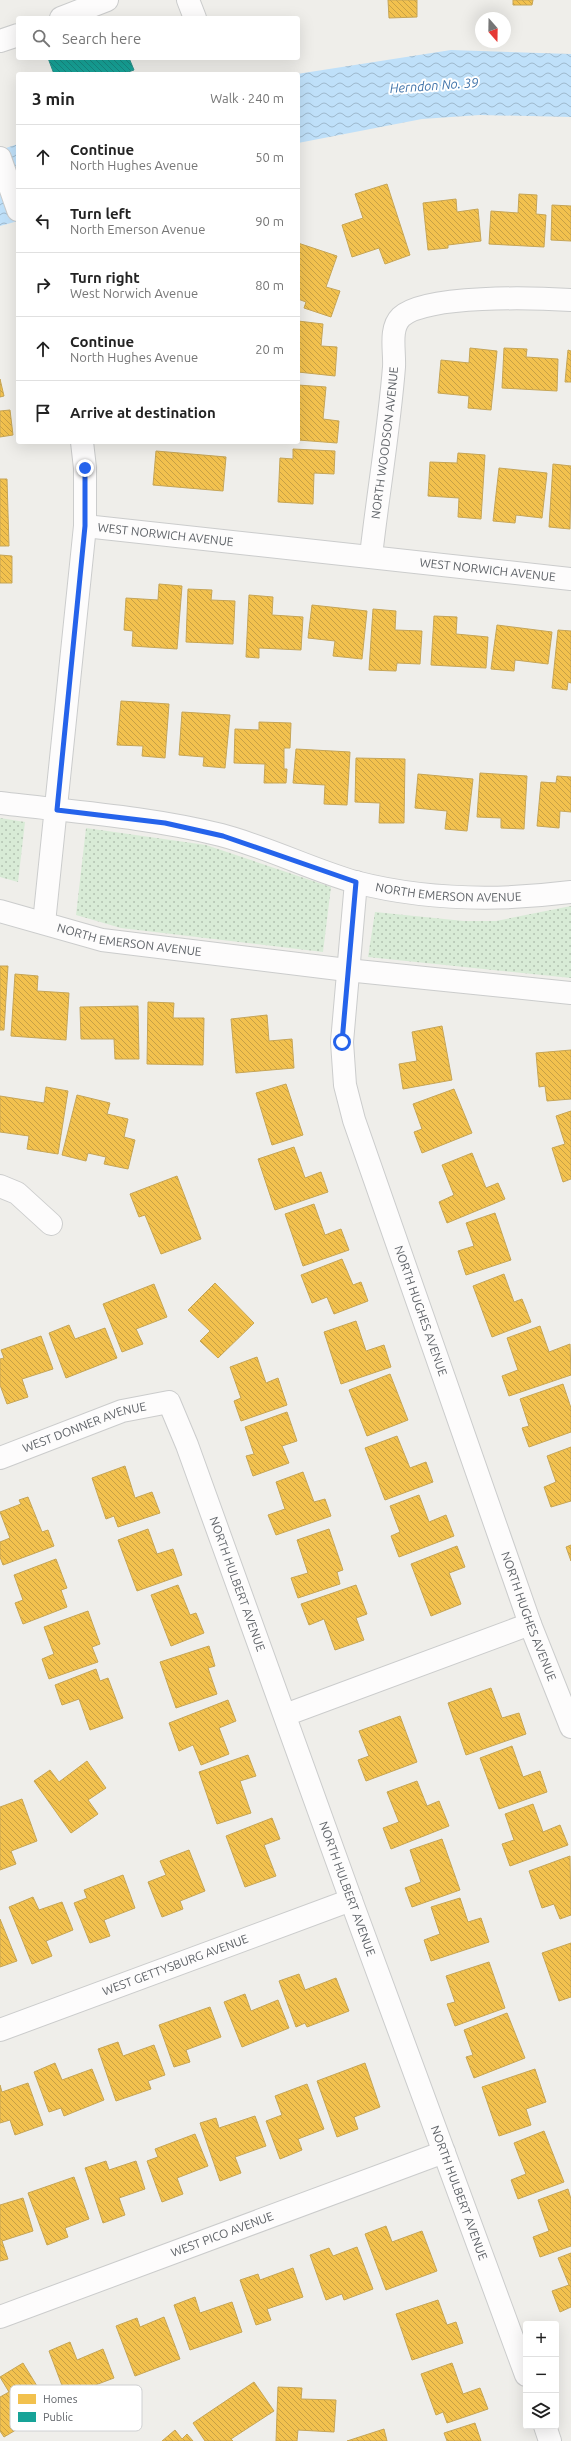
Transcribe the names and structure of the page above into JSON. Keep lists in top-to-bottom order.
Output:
{
  "streets": {
    "street": [
      "NORTH WOODSON AVENUE",
      "WEST NORWICH AVENUE",
      "NORTH EMERSON AVENUE",
      "NORTH HUGHES AVENUE",
      "WEST DONNER AVENUE",
      "NORTH HULBERT AVENUE",
      "WEST GETTYSBURG AVENUE",
      "WEST PICO AVENUE"
    ]
  },
  "crossings": [
    ["NORTH WOODSON AVENUE", "WEST NORWICH AVENUE"],
    ["WEST NORWICH AVENUE", "NORTH EMERSON AVENUE"],
    ["NORTH EMERSON AVENUE", "NORTH HUGHES AVENUE"],
    ["WEST DONNER AVENUE", "NORTH HULBERT AVENUE"],
    ["NORTH HULBERT AVENUE", "WEST GETTYSBURG AVENUE"],
    ["NORTH HULBERT AVENUE", "WEST PICO AVENUE"]
  ],
  "water": ["Herndon No. 39"],
  "legend": ["Homes", "Public"],
  "north": "bottom",
  "page": {
    "search": "Search here",
    "heading": ["3 min", "Walk · 240 m"],
    "list": [
      ["Continue", "North Hughes Avenue", "50 m"],
      ["Turn left", "North Emerson Avenue", "90 m"],
      ["Turn right", "West Norwich Avenue", "80 m"],
      ["Continue", "North Hughes Avenue", "20 m"],
      "Arrive at destination"
    ],
    "map_buttons": ["+", "−"]
  }
}
